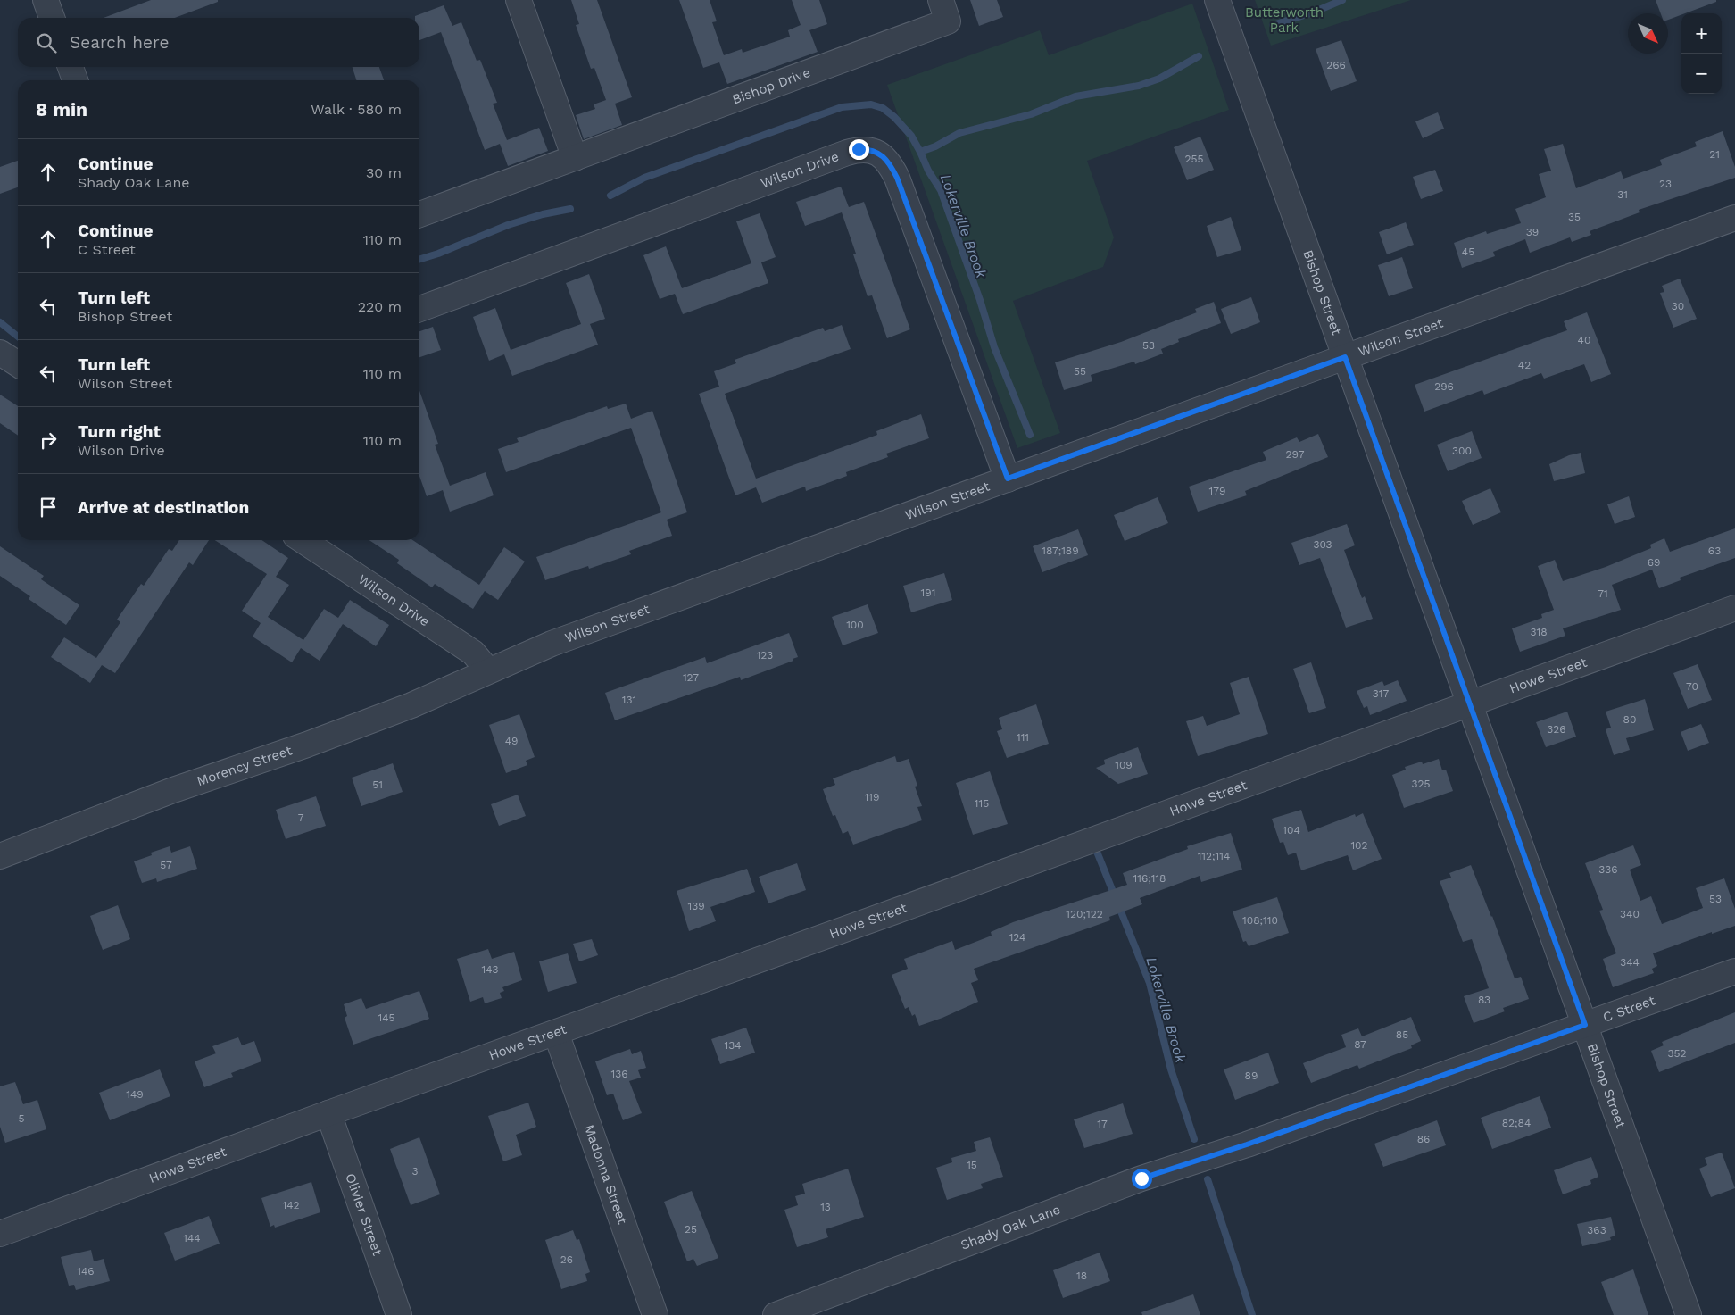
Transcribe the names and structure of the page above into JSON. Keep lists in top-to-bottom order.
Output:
{
  "streets": {
    "street": [
      "Bishop Drive",
      "Wilson Drive",
      "Bishop Street",
      "Wilson Street",
      "Howe Street",
      "Morency Street",
      "C Street",
      "Madonna Street",
      "Olivier Street",
      "Shady Oak Lane"
    ]
  },
  "crossings": [
    ["Wilson Drive", "Wilson Street"],
    ["Wilson Drive", "Morency Street"],
    ["Bishop Street", "Wilson Street"],
    ["Bishop Street", "Howe Street"],
    ["Bishop Street", "C Street"],
    ["Wilson Street", "Morency Street"],
    ["Howe Street", "Madonna Street"],
    ["Howe Street", "Olivier Street"],
    ["C Street", "Shady Oak Lane"]
  ],
  "water": ["Lokerville Brook"],
  "parks": ["Butterworth Park"],
  "house_numbers": [
    "266",
    "21",
    "255",
    "23",
    "31",
    "35",
    "39",
    "45",
    "30",
    "40",
    "53",
    "42",
    "55",
    "296",
    "300",
    "297",
    "179",
    "303",
    "187;189",
    "63",
    "69",
    "191",
    "71",
    "100",
    "318",
    "123",
    "127",
    "70",
    "317",
    "131",
    "80",
    "326",
    "111",
    "49",
    "109",
    "325",
    "51",
    "119",
    "115",
    "7",
    "104",
    "102",
    "112;114",
    "57",
    "336",
    "116;118",
    "53",
    "139",
    "120;122",
    "340",
    "108;110",
    "124",
    "344",
    "143",
    "83",
    "145",
    "85",
    "87",
    "134",
    "352",
    "136",
    "89",
    "149",
    "5",
    "82;84",
    "17",
    "86",
    "15",
    "3",
    "142",
    "13",
    "25",
    "363",
    "144",
    "26",
    "146",
    "18"
  ],
  "north": "bottom right",
  "page": {
    "map_buttons": ["+", "−"],
    "search": "Search here",
    "heading": ["8 min", "Walk · 580 m"],
    "list": [
      ["Continue", "Shady Oak Lane", "30 m"],
      ["Continue", "C Street", "110 m"],
      ["Turn left", "Bishop Street", "220 m"],
      ["Turn left", "Wilson Street", "110 m"],
      ["Turn right", "Wilson Drive", "110 m"],
      "Arrive at destination"
    ]
  }
}
